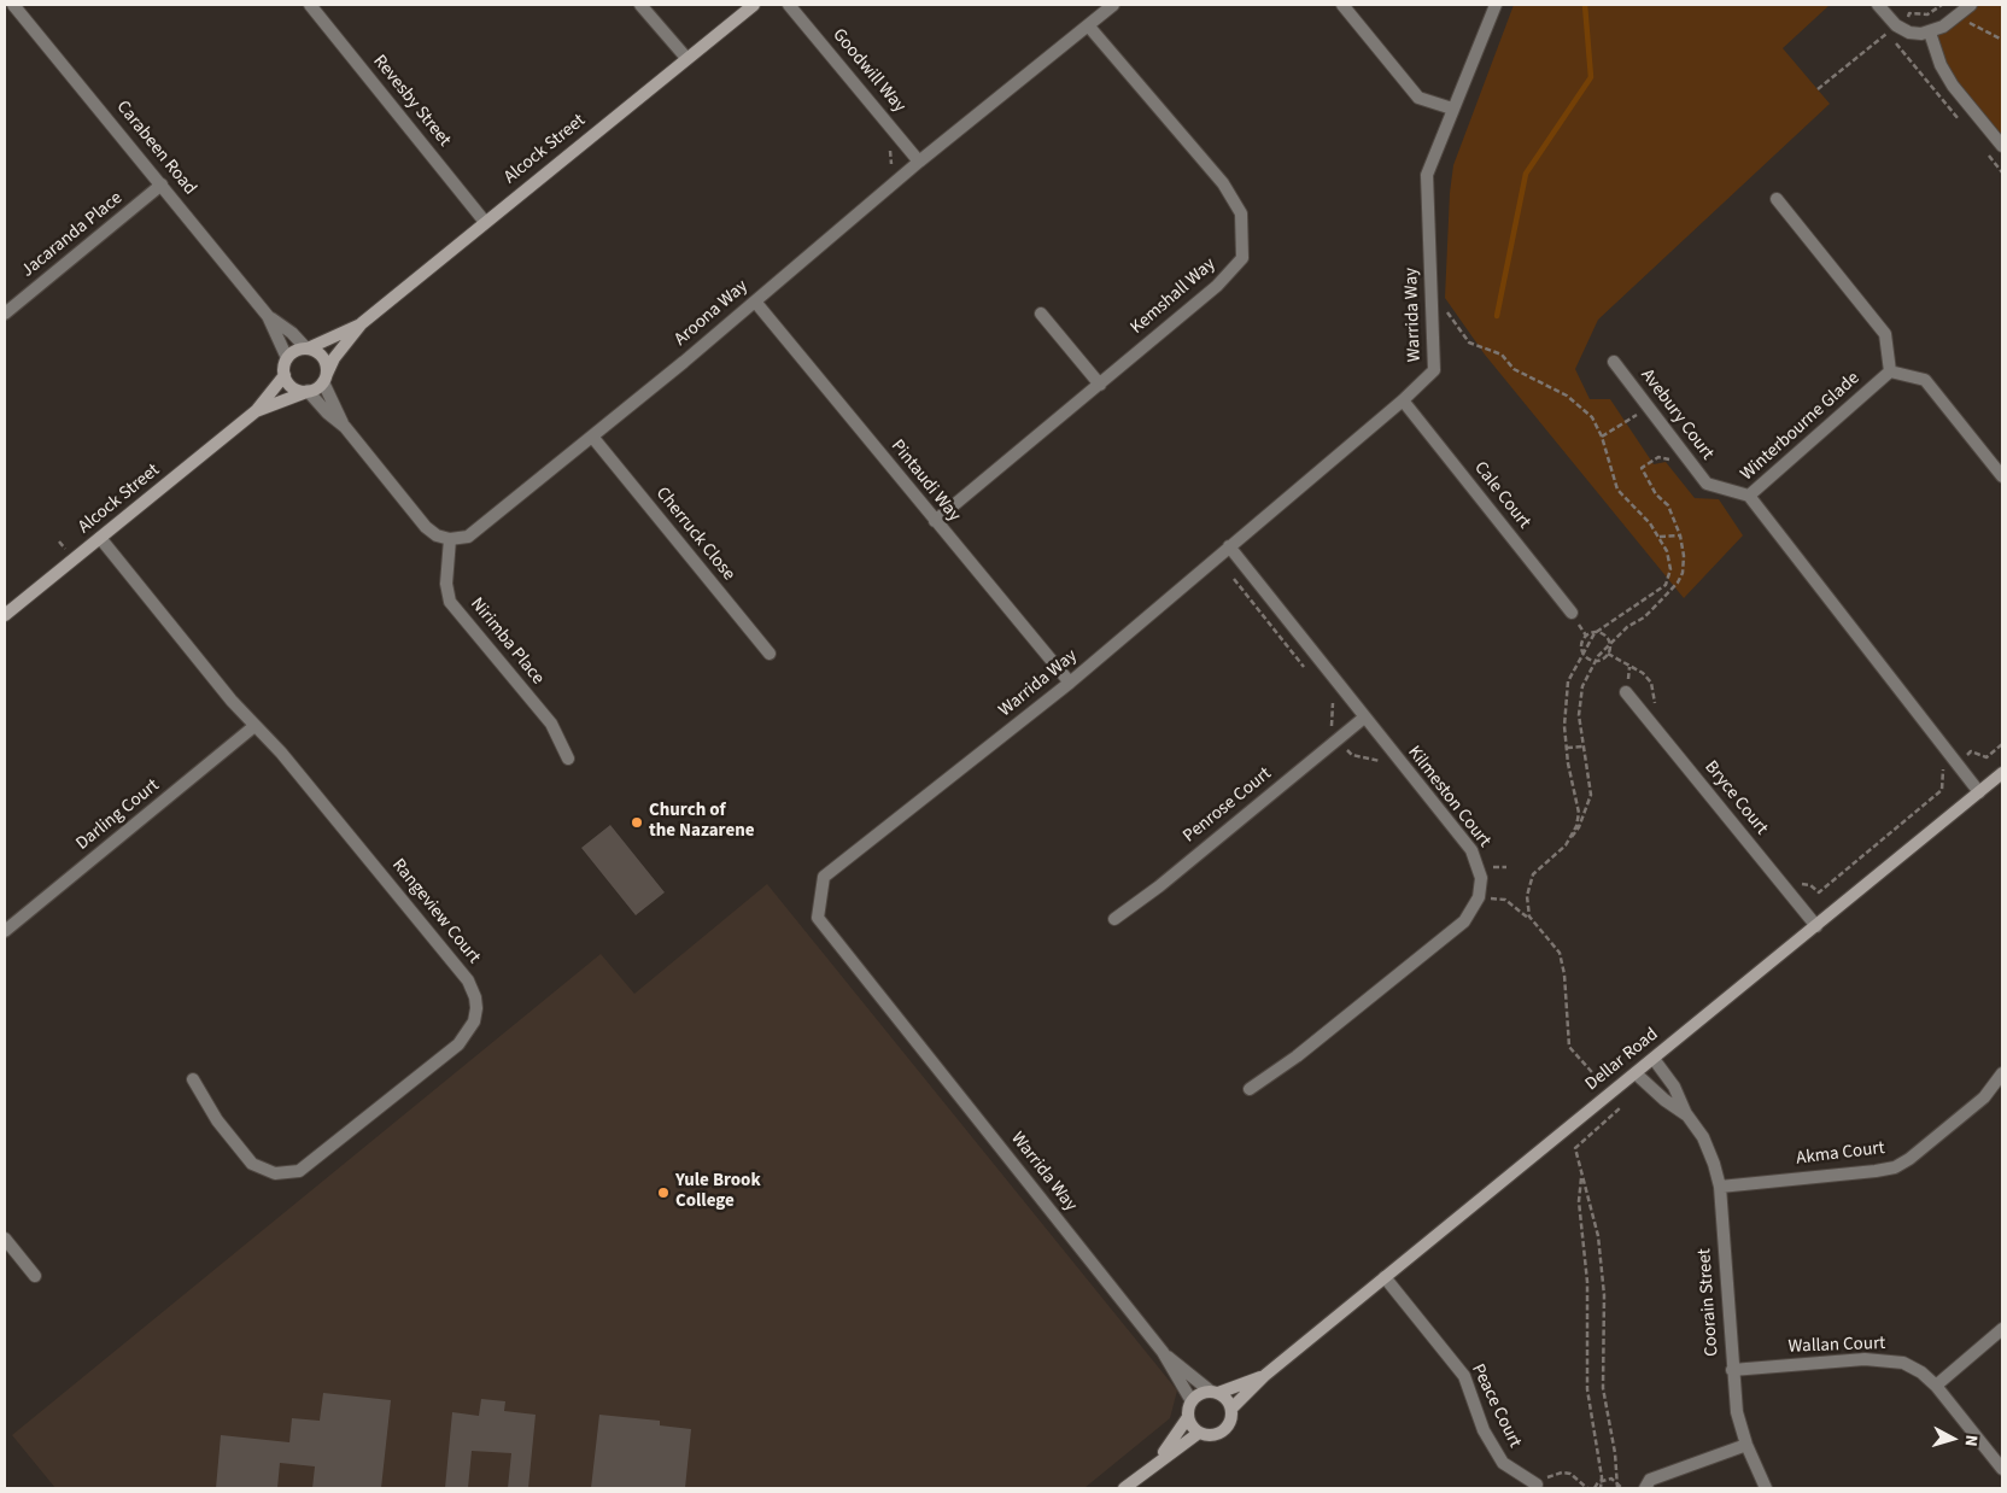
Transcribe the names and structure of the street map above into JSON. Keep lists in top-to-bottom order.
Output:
{
  "streets": {
    "main road": ["Alcock Street", "Dellar Road"],
    "street": [
      "Goodwill Way",
      "Revesby Street",
      "Carabeen Road",
      "Jacaranda Place",
      "Kemshall Way",
      "Aroona Way",
      "Warrida Way",
      "Avebury Court",
      "Winterbourne Glade",
      "Pintaudi Way",
      "Cale Court",
      "Cherruck Close",
      "Nirimba Place",
      "Kilmeston Court",
      "Bryce Court",
      "Penrose Court",
      "Darling Court",
      "Rangeview Court",
      "Akma Court",
      "Coorain Street",
      "Wallan Court",
      "Peace Court"
    ]
  },
  "crossings": [
    ["Goodwill Way", "Aroona Way"],
    ["Revesby Street", "Alcock Street"],
    ["Carabeen Road", "Alcock Street"],
    ["Carabeen Road", "Jacaranda Place"],
    ["Alcock Street", "Rangeview Court"],
    ["Kemshall Way", "Aroona Way"],
    ["Kemshall Way", "Pintaudi Way"],
    ["Aroona Way", "Pintaudi Way"],
    ["Aroona Way", "Cherruck Close"],
    ["Aroona Way", "Nirimba Place"],
    ["Warrida Way", "Pintaudi Way"],
    ["Warrida Way", "Cale Court"],
    ["Warrida Way", "Kilmeston Court"],
    ["Warrida Way", "Dellar Road"],
    ["Avebury Court", "Winterbourne Glade"],
    ["Winterbourne Glade", "Dellar Road"],
    ["Kilmeston Court", "Penrose Court"],
    ["Bryce Court", "Dellar Road"],
    ["Darling Court", "Rangeview Court"],
    ["Dellar Road", "Coorain Street"],
    ["Dellar Road", "Peace Court"],
    ["Akma Court", "Coorain Street"],
    ["Coorain Street", "Wallan Court"]
  ],
  "places": ["Church of the Nazarene", "Yule Brook College"],
  "north": "right"
}
